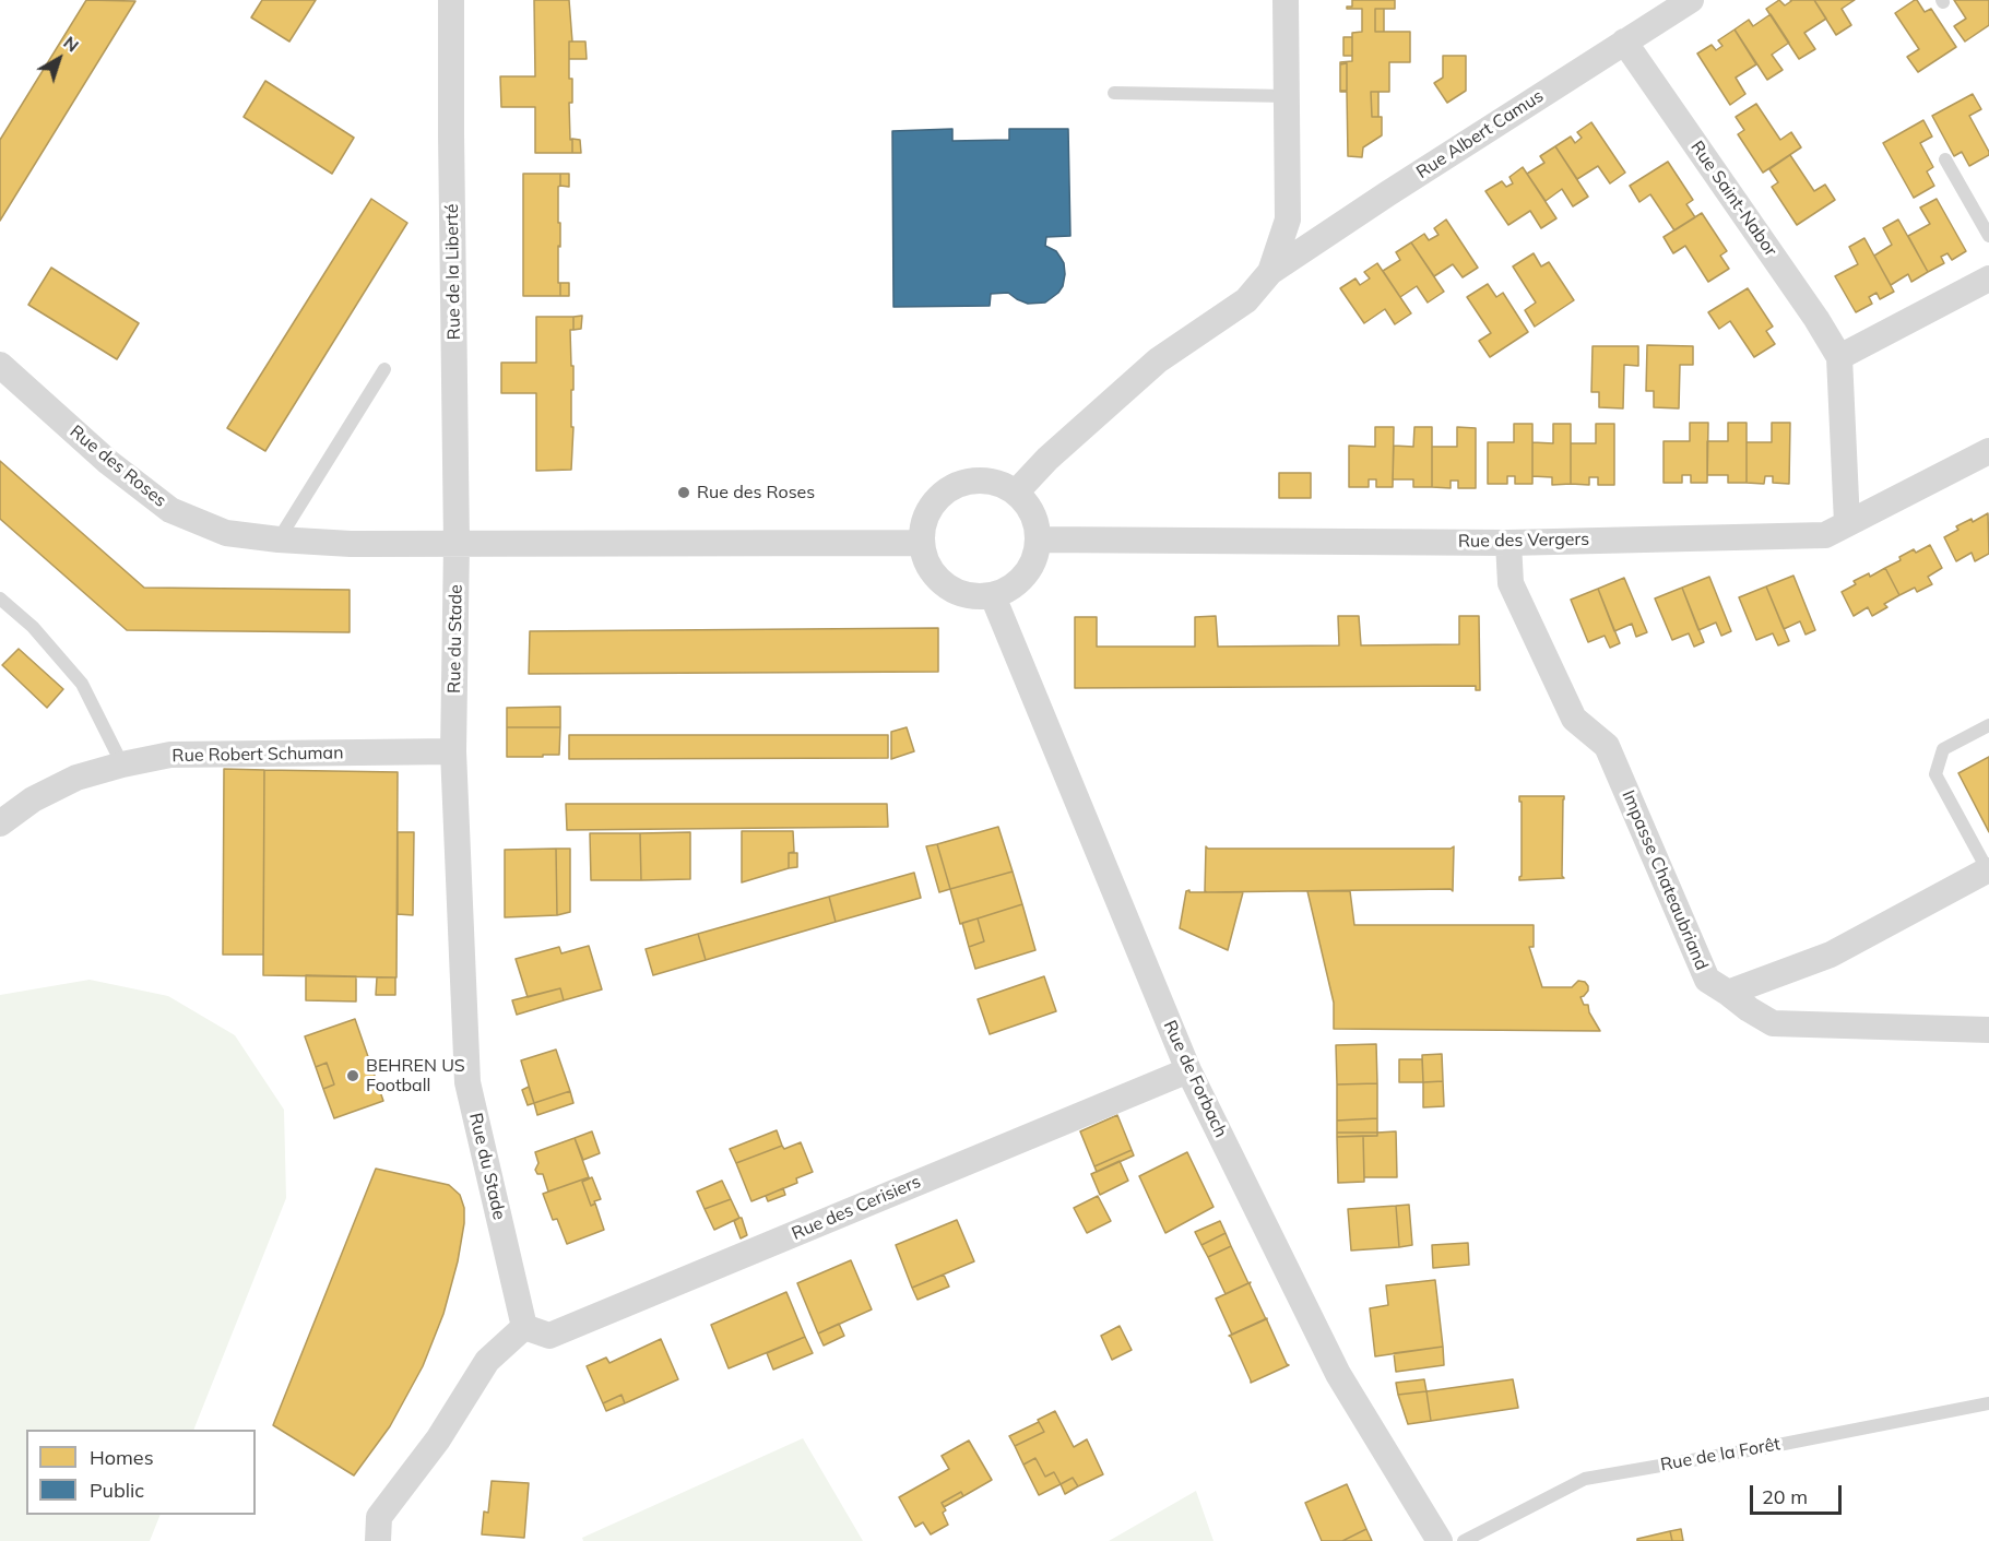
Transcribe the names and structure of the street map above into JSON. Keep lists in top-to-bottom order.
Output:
{
  "streets": {
    "street": [
      "Rue Albert Camus",
      "Rue Saint-Nabor",
      "Rue de la Liberté",
      "Rue des Roses",
      "Rue des Vergers",
      "Rue du Stade",
      "Rue Robert Schuman",
      "Impasse Chateaubriand",
      "Rue de Forbach",
      "Rue des Cerisiers"
    ],
    "lane": ["Rue de la Forêt"]
  },
  "crossings": [
    ["Rue Albert Camus", "Rue Saint-Nabor"],
    ["Rue Saint-Nabor", "Rue des Vergers"],
    ["Rue de la Liberté", "Rue des Roses"],
    ["Rue de la Liberté", "Rue du Stade"],
    ["Rue des Roses", "Rue des Vergers"],
    ["Rue des Roses", "Rue du Stade"],
    ["Rue des Roses", "Rue de Forbach"],
    ["Rue des Vergers", "Impasse Chateaubriand"],
    ["Rue des Vergers", "Rue de Forbach"],
    ["Rue du Stade", "Rue Robert Schuman"],
    ["Rue du Stade", "Rue des Cerisiers"],
    ["Rue de Forbach", "Rue des Cerisiers"]
  ],
  "places": ["Rue des Roses", "BEHREN US Football"],
  "legend": ["Homes", "Public"],
  "scale_bar": "20 m",
  "north": "top right"
}
